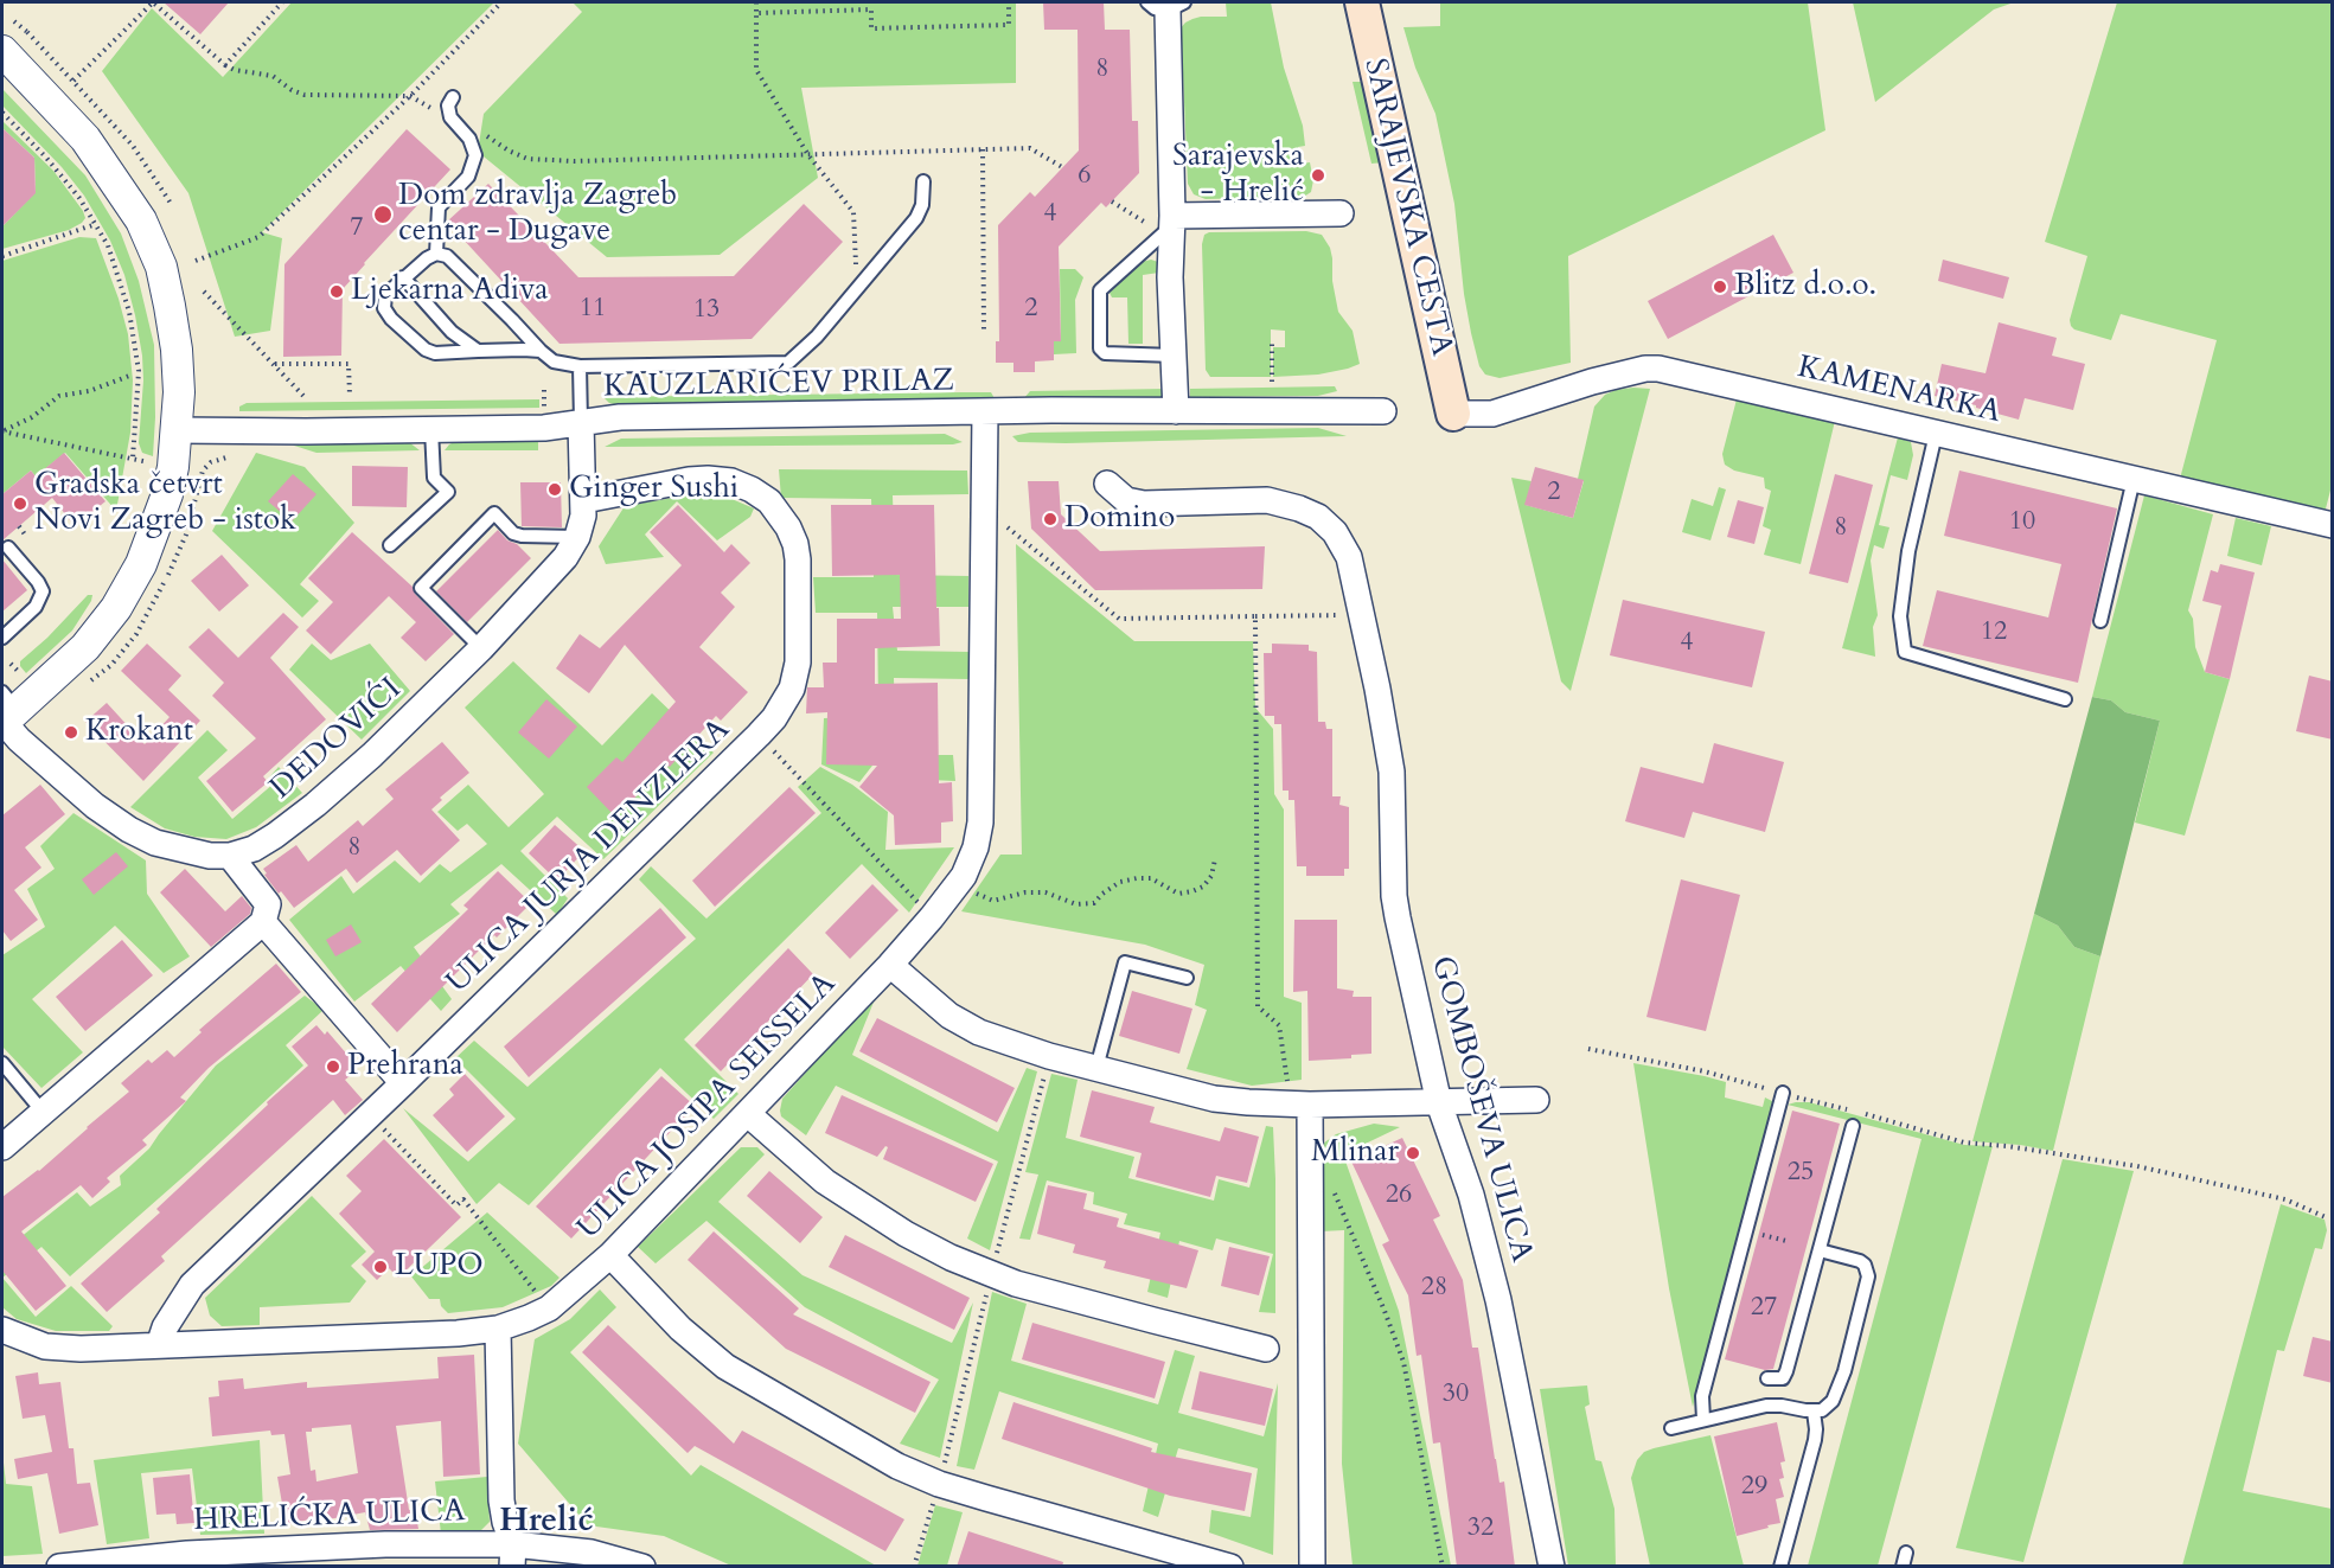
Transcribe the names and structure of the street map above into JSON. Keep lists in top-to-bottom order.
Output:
{
  "streets": {
    "main road": ["SARAJEVSKA CESTA"],
    "street": [
      "KAUZLARIĆEV PRILAZ",
      "KAMENARKA",
      "DEDOVIĆI",
      "ULICA JURJA DENZLERA",
      "ULICA JOSIPA SEISSELA",
      "GOMBOŠEVA ULICA",
      "HRELIĆKA ULICA"
    ]
  },
  "crossings": [
    ["SARAJEVSKA CESTA", "KAMENARKA"],
    ["KAUZLARIĆEV PRILAZ", "DEDOVIĆI"],
    ["KAUZLARIĆEV PRILAZ", "ULICA JOSIPA SEISSELA"],
    ["DEDOVIĆI", "ULICA JURJA DENZLERA"],
    ["ULICA JURJA DENZLERA", "ULICA JOSIPA SEISSELA"]
  ],
  "districts": ["Hrelić"],
  "places": [
    "Sarajevska - Hrelić",
    "Dom zdravlja Zagreb centar - Dugave",
    "Blitz d.o.o.",
    "Ljekarna Adiva",
    "Ginger Sushi",
    "Gradska četvrt Novi Zagreb - istok",
    "Domino",
    "Krokant",
    "Prehrana",
    "Mlinar",
    "LUPO"
  ],
  "house_numbers": [
    "8",
    "6",
    "4",
    "7",
    "11",
    "2",
    "13",
    "2",
    "10",
    "8",
    "12",
    "4",
    "8",
    "25",
    "26",
    "28",
    "27",
    "30",
    "29",
    "32"
  ]
}
